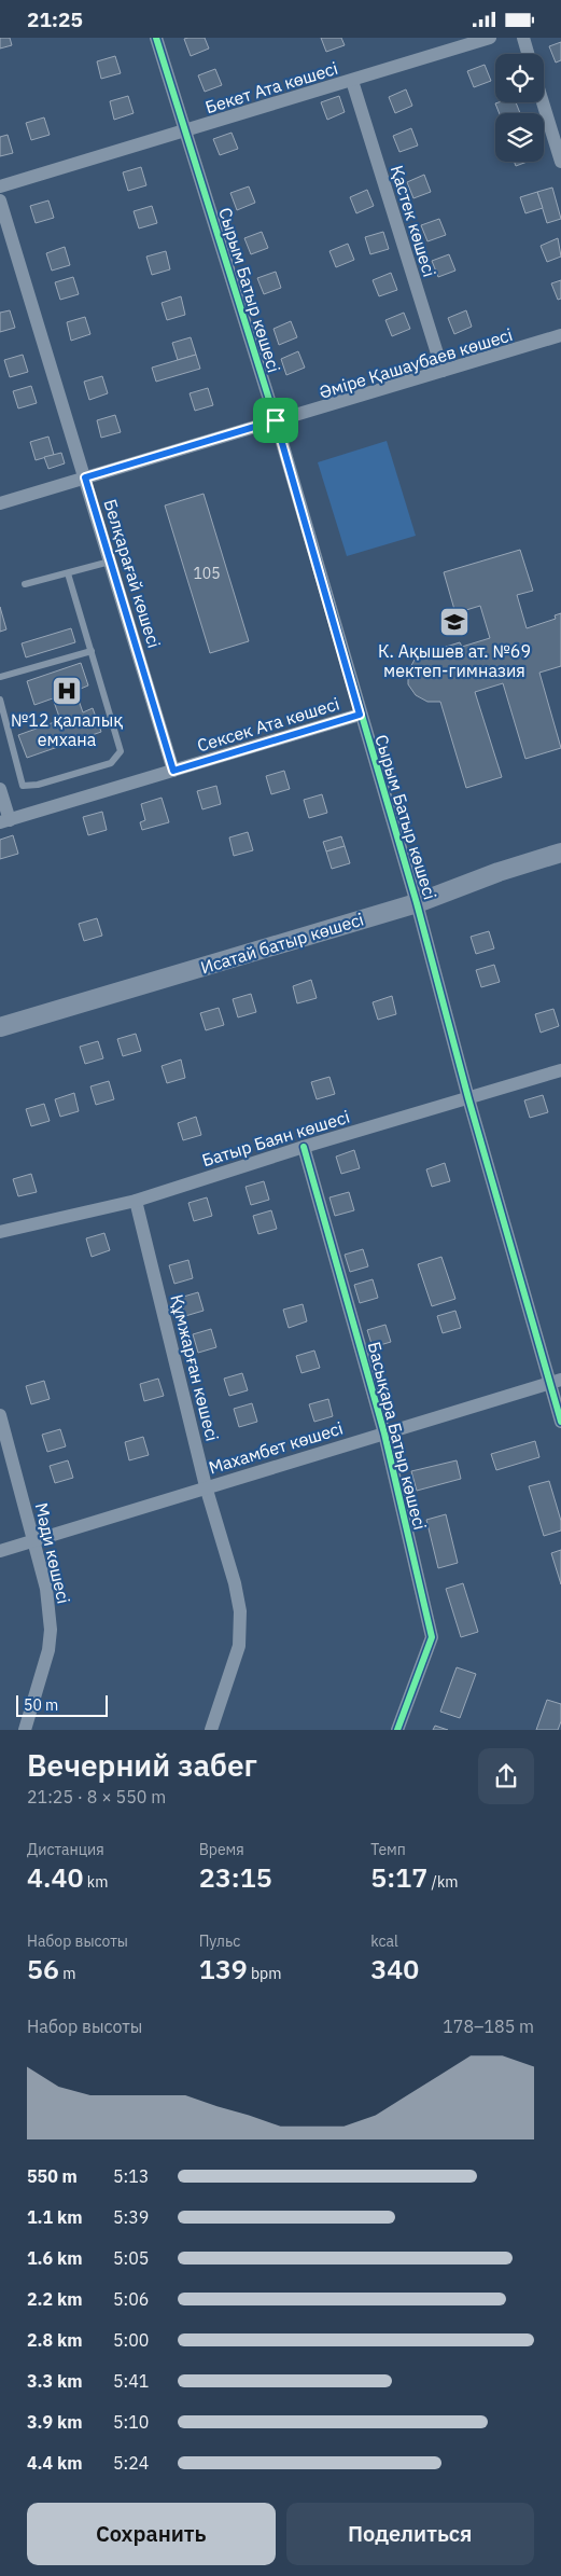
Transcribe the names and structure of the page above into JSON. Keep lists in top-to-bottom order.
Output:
{
  "streets": {
    "street": [
      "Бекет Ата көшесі",
      "Қастек көшесі",
      "Сырым Батыр көшесі",
      "Әміре Қашаубаев көшесі",
      "Белқарағай көшесі",
      "Сексек Ата көшесі",
      "Исатай батыр көшесі",
      "Батыр Баян көшесі",
      "Құмжарған көшесі",
      "Басықара Батыр көшесі",
      "Махамбет көшесі",
      "Мәди көшесі"
    ]
  },
  "crossings": [
    ["Бекет Ата көшесі", "Қастек көшесі"],
    ["Бекет Ата көшесі", "Сырым Батыр көшесі"],
    ["Қастек көшесі", "Әміре Қашаубаев көшесі"],
    ["Сырым Батыр көшесі", "Әміре Қашаубаев көшесі"],
    ["Сырым Батыр көшесі", "Сексек Ата көшесі"],
    ["Сырым Батыр көшесі", "Исатай батыр көшесі"],
    ["Сырым Батыр көшесі", "Батыр Баян көшесі"],
    ["Сырым Батыр көшесі", "Махамбет көшесі"],
    ["Әміре Қашаубаев көшесі", "Белқарағай көшесі"],
    ["Белқарағай көшесі", "Сексек Ата көшесі"],
    ["Батыр Баян көшесі", "Құмжарған көшесі"],
    ["Батыр Баян көшесі", "Басықара Батыр көшесі"],
    ["Құмжарған көшесі", "Махамбет көшесі"],
    ["Басықара Батыр көшесі", "Махамбет көшесі"],
    ["Махамбет көшесі", "Мәди көшесі"]
  ],
  "places": {
    "school or university": ["К. Ақышев ат. №69 мектеп-гимназия"],
    "hospital": ["№12 қалалық емхана"]
  },
  "house_numbers": ["105"],
  "scale_bar": "50 m",
  "page": {
    "status": "21:25",
    "scale": "50 m",
    "heading": ["Вечерний забег", "21:25 · 8 × 550 m"],
    "stats": [
      ["Дистанция", "4.40 km"],
      ["Время", "23:15"],
      ["Темп", "5:17 /km"],
      ["Набор высоты", "56 m"],
      ["Пульс", "139 bpm"],
      ["kcal", "340"]
    ],
    "chart": ["Набор высоты", "178–185 m"],
    "list": [
      {
        "name": "550 m",
        "note": "5:13"
      },
      {
        "name": "1.1 km",
        "note": "5:39"
      },
      {
        "name": "1.6 km",
        "note": "5:05"
      },
      {
        "name": "2.2 km",
        "note": "5:06"
      },
      {
        "name": "2.8 km",
        "note": "5:00"
      },
      {
        "name": "3.3 km",
        "note": "5:41"
      },
      {
        "name": "3.9 km",
        "note": "5:10"
      },
      {
        "name": "4.4 km",
        "note": "5:24"
      }
    ],
    "buttons": ["Сохранить", "Поделиться"]
  }
}
